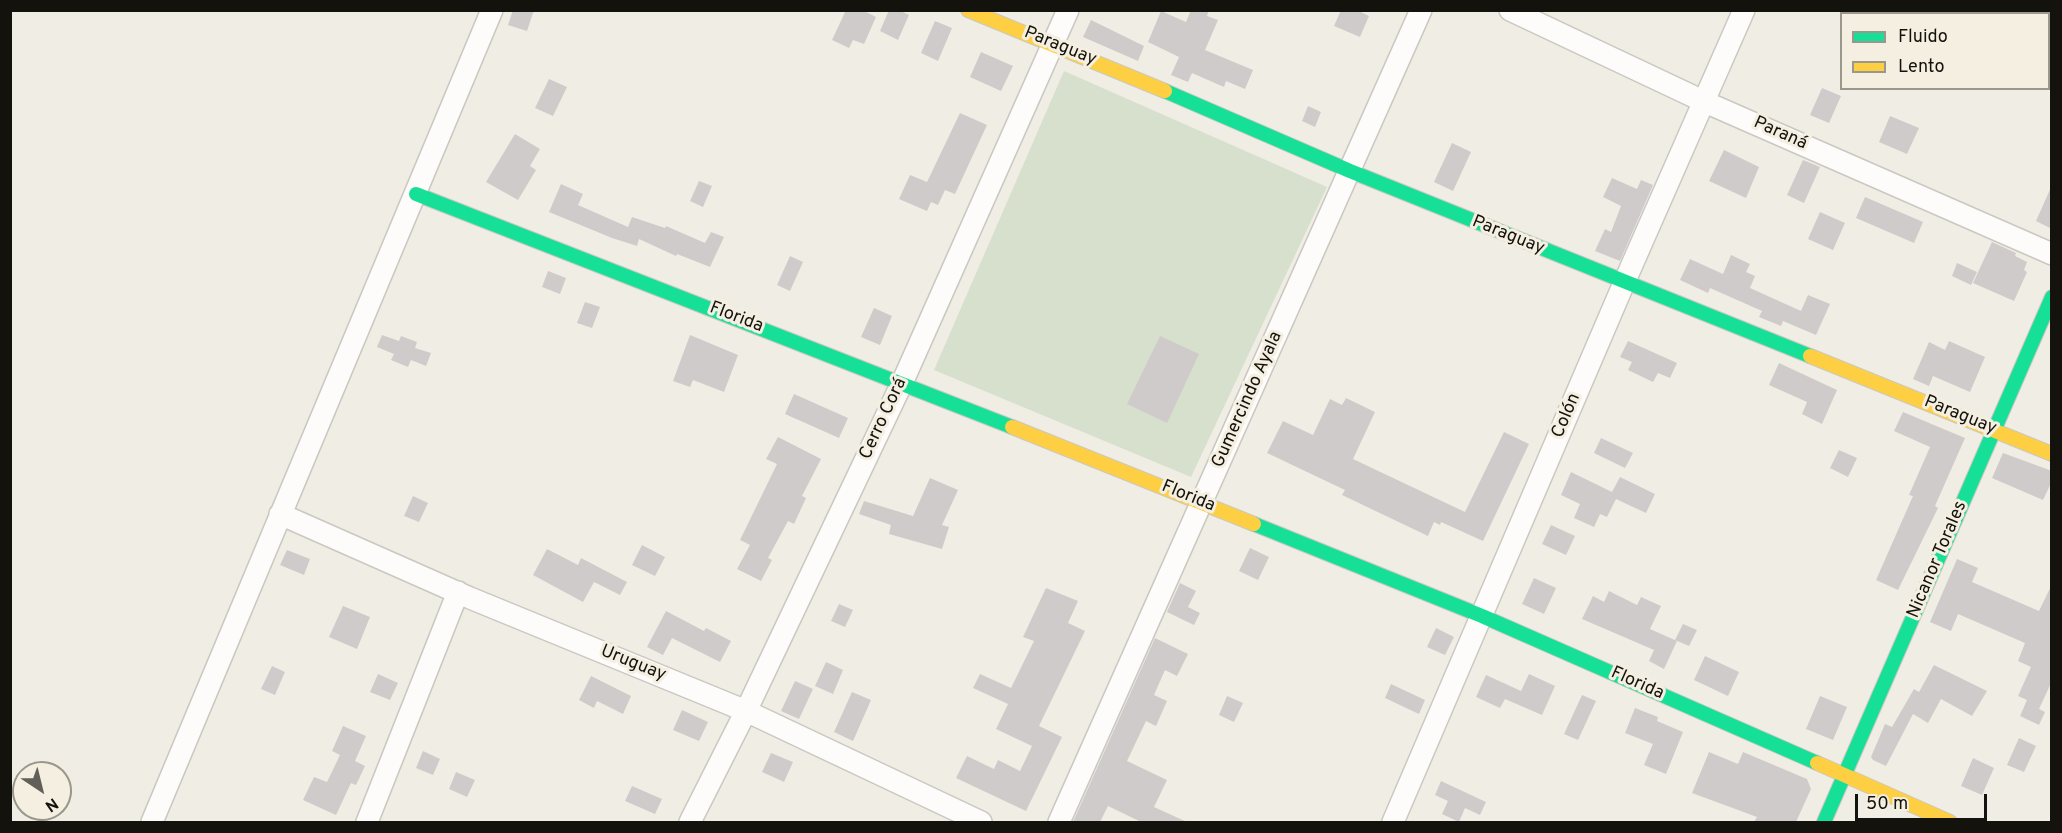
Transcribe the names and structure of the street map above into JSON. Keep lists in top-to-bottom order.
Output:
{
  "streets": {
    "street": [
      "Paraguay",
      "Paraná",
      "Florida",
      "Gumercindo Ayala",
      "Colón",
      "Cerro Corá",
      "Nicanor Torales",
      "Uruguay"
    ]
  },
  "crossings": [
    ["Paraguay", "Gumercindo Ayala"],
    ["Paraguay", "Colón"],
    ["Paraguay", "Cerro Corá"],
    ["Paraguay", "Nicanor Torales"],
    ["Paraná", "Colón"],
    ["Florida", "Gumercindo Ayala"],
    ["Florida", "Colón"],
    ["Florida", "Cerro Corá"],
    ["Florida", "Nicanor Torales"],
    ["Cerro Corá", "Uruguay"]
  ],
  "legend": ["Fluido", "Lento"],
  "scale_bar": "50 m",
  "north": "bottom right"
}
